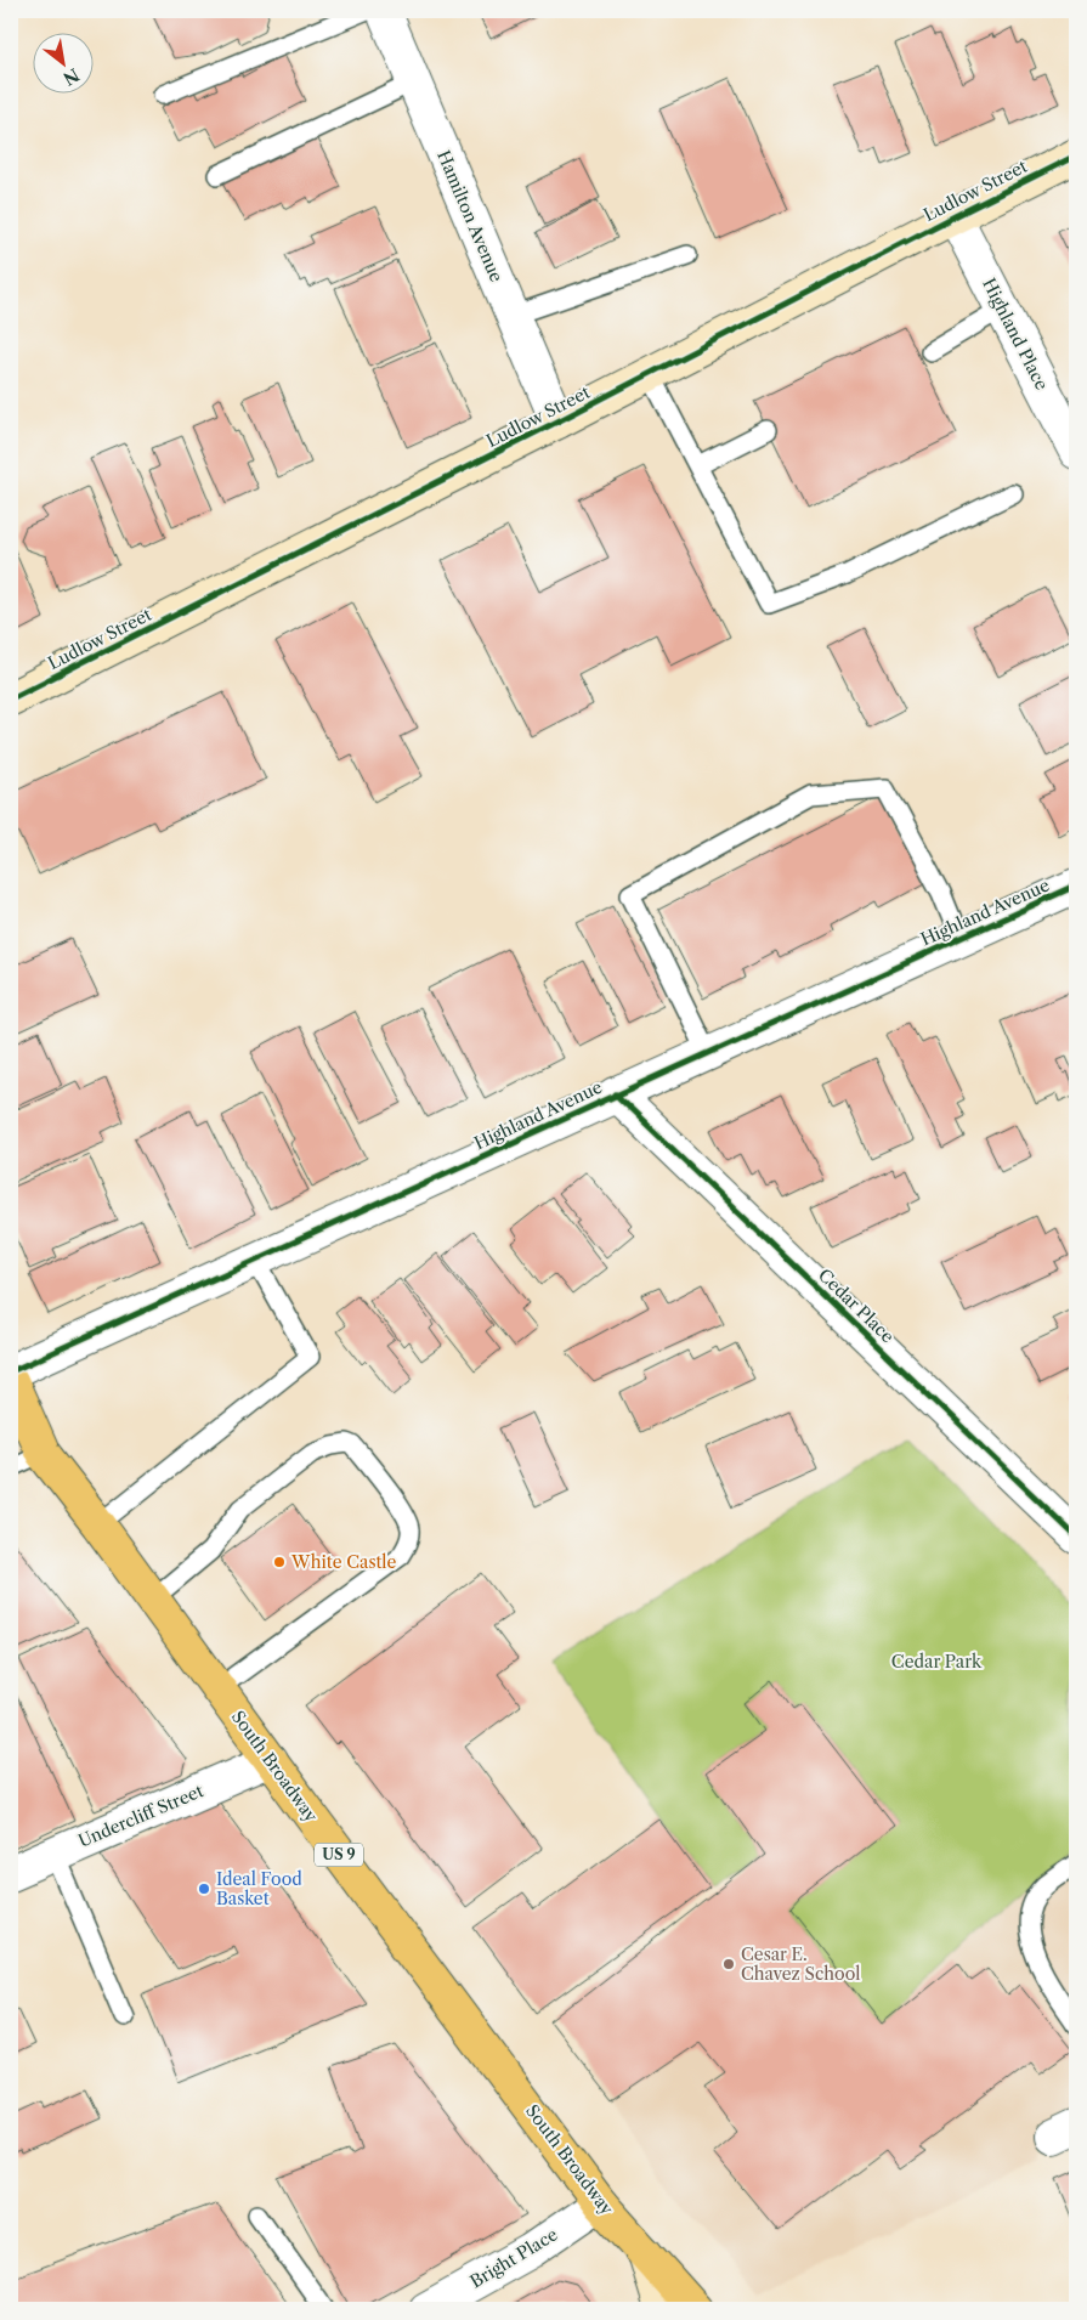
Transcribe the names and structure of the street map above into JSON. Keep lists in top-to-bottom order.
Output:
{
  "streets": {
    "main road": ["South Broadway", "US 9"],
    "street": [
      "Ludlow Street",
      "Hamilton Avenue",
      "Highland Place",
      "Highland Avenue",
      "Cedar Place",
      "Undercliff Street",
      "Bright Place"
    ]
  },
  "crossings": [
    ["Ludlow Street", "Hamilton Avenue"],
    ["Ludlow Street", "Highland Place"],
    ["Highland Avenue", "Cedar Place"],
    ["South Broadway", "Undercliff Street"],
    ["South Broadway", "Bright Place"]
  ],
  "parks": ["Cedar Park"],
  "places": ["White Castle", "Ideal Food Basket", "Cesar E. Chavez School"],
  "north": "bottom right"
}
